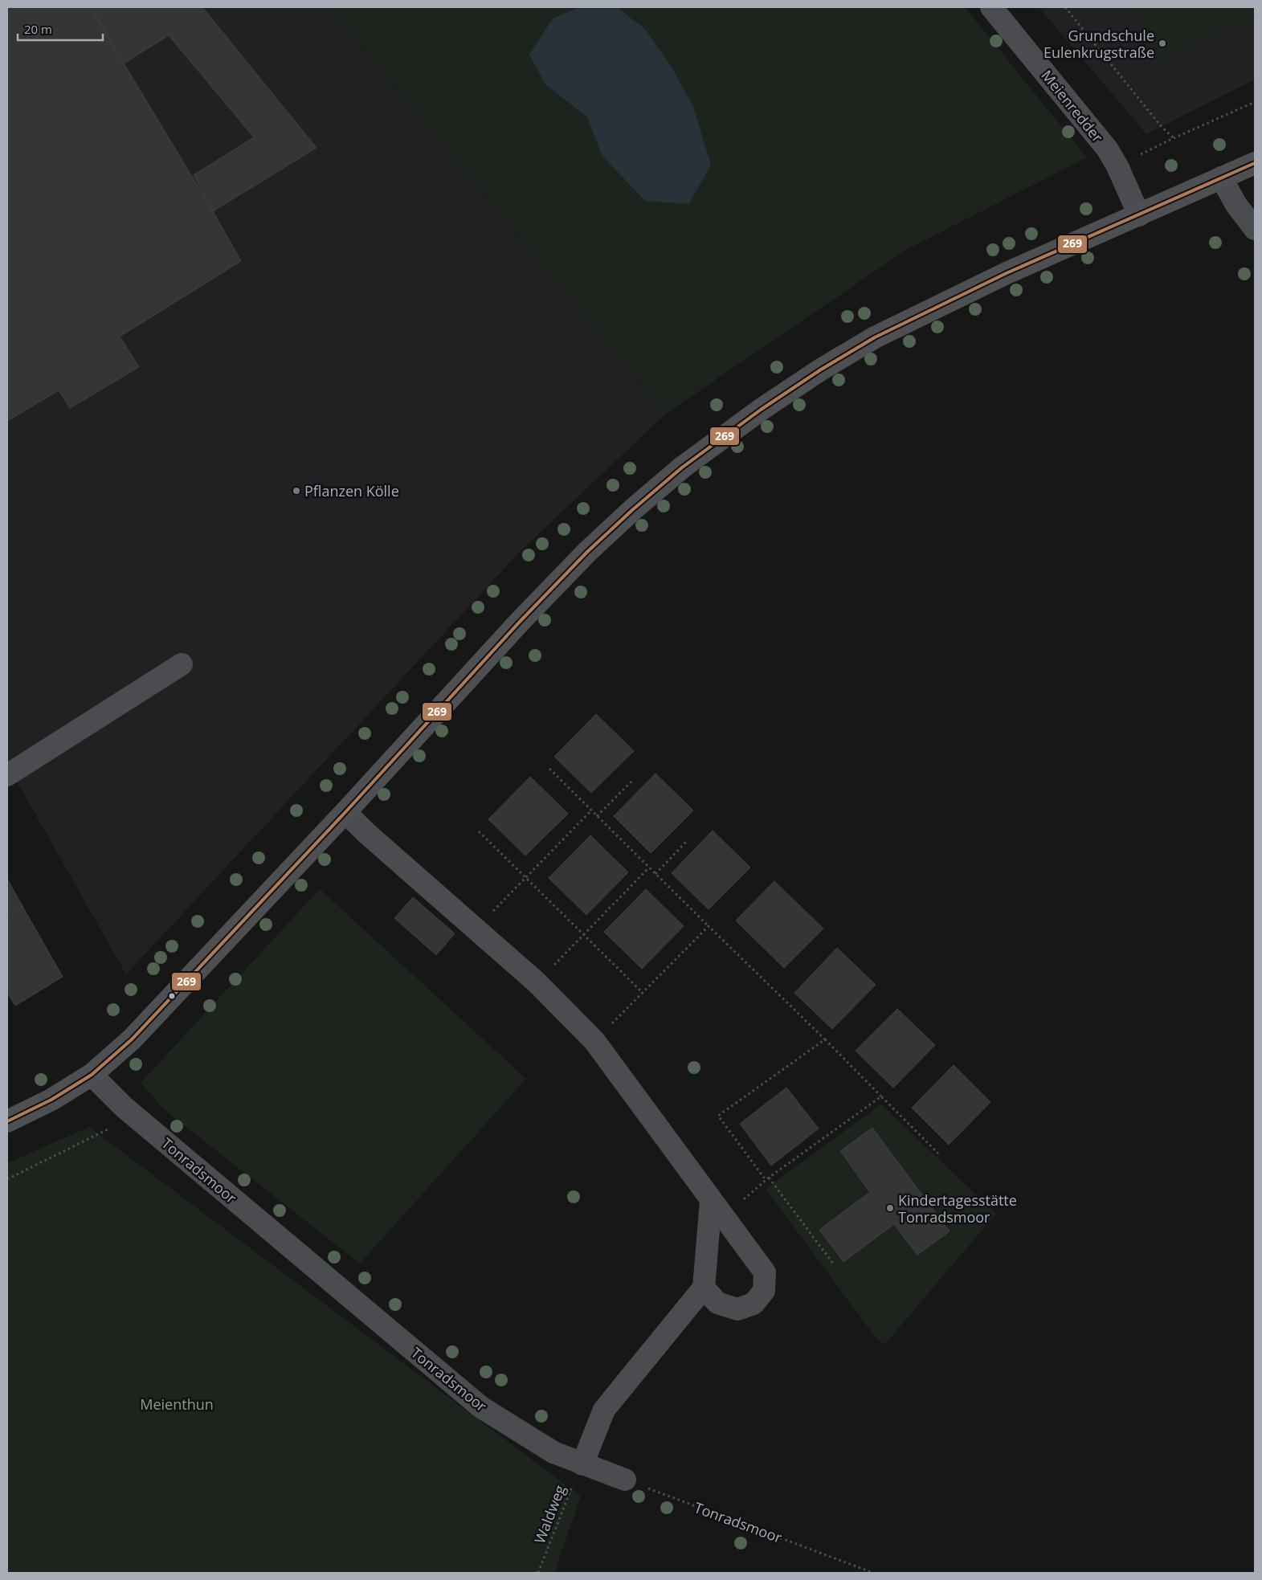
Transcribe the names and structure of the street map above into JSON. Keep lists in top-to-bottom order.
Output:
{
  "streets": {
    "street": ["Meienredder", "Tonradsmoor"],
    "path": ["Waldweg"]
  },
  "crossings": [
    ["Tonradsmoor", "Waldweg"]
  ],
  "parks": ["Meienthun"],
  "places": ["Grundschule Eulenkrugstraße", "Pflanzen Kölle", "Kindertagesstätte Tonradsmoor"],
  "lines": ["transit line 269"],
  "scale_bar": "20 m"
}
